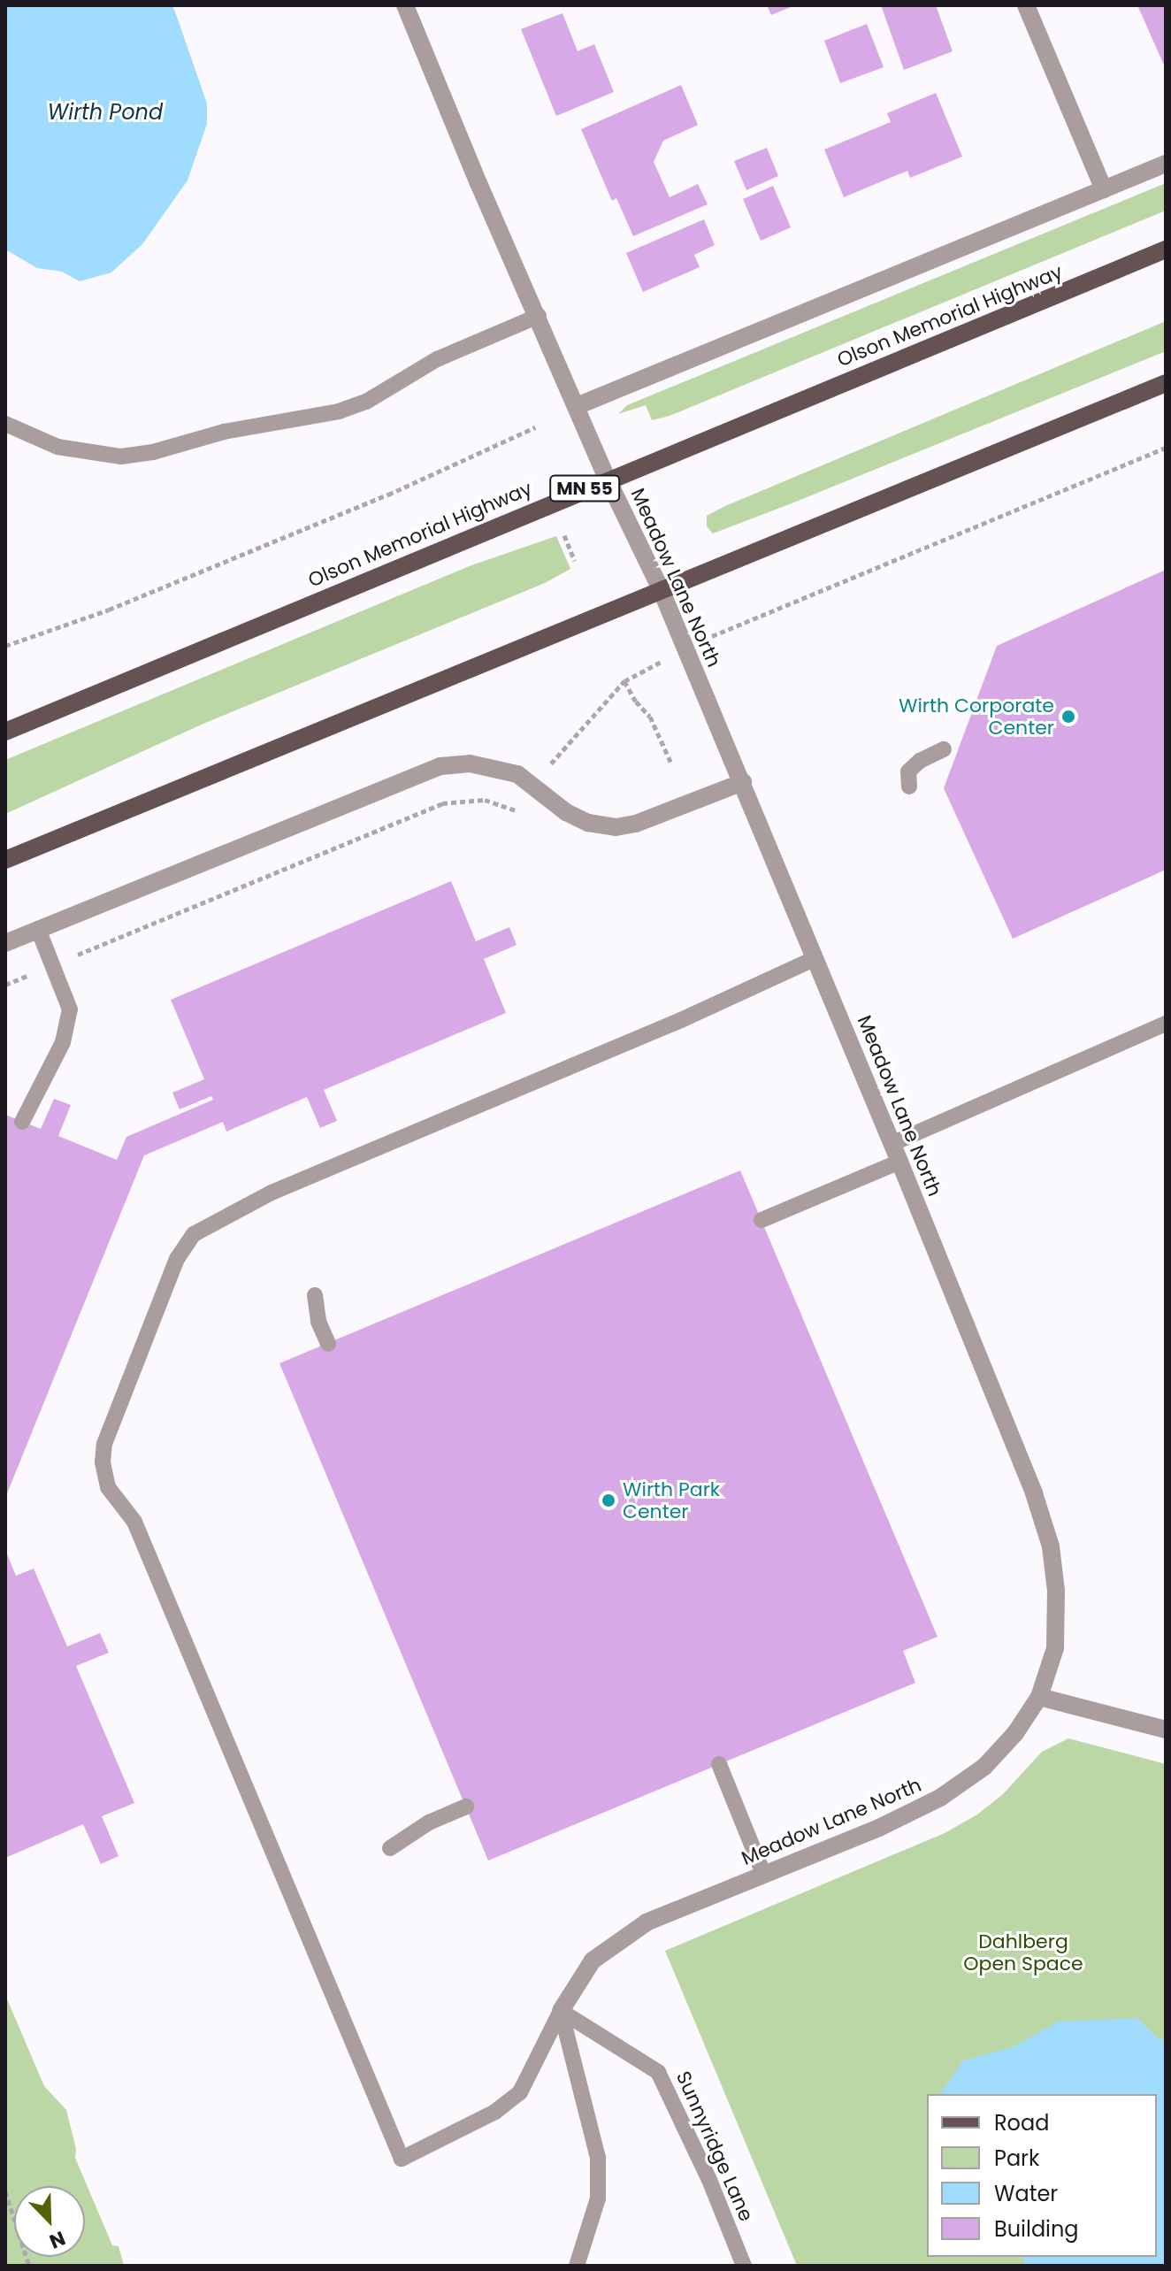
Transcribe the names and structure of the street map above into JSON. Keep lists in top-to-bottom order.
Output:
{
  "streets": {
    "main road": ["Olson Memorial Highway", "MN 55"],
    "street": ["Meadow Lane North"],
    "lane": ["Sunnyridge Lane"]
  },
  "crossings": [
    ["Olson Memorial Highway", "Meadow Lane North"],
    ["Meadow Lane North", "Sunnyridge Lane"]
  ],
  "water": ["Wirth Pond"],
  "parks": ["Dahlberg Open Space"],
  "places": ["Wirth Corporate Center", "Wirth Park Center"],
  "legend": [
    "Road",
    "Park",
    "Water",
    "Building"
  ],
  "north": "bottom right"
}
